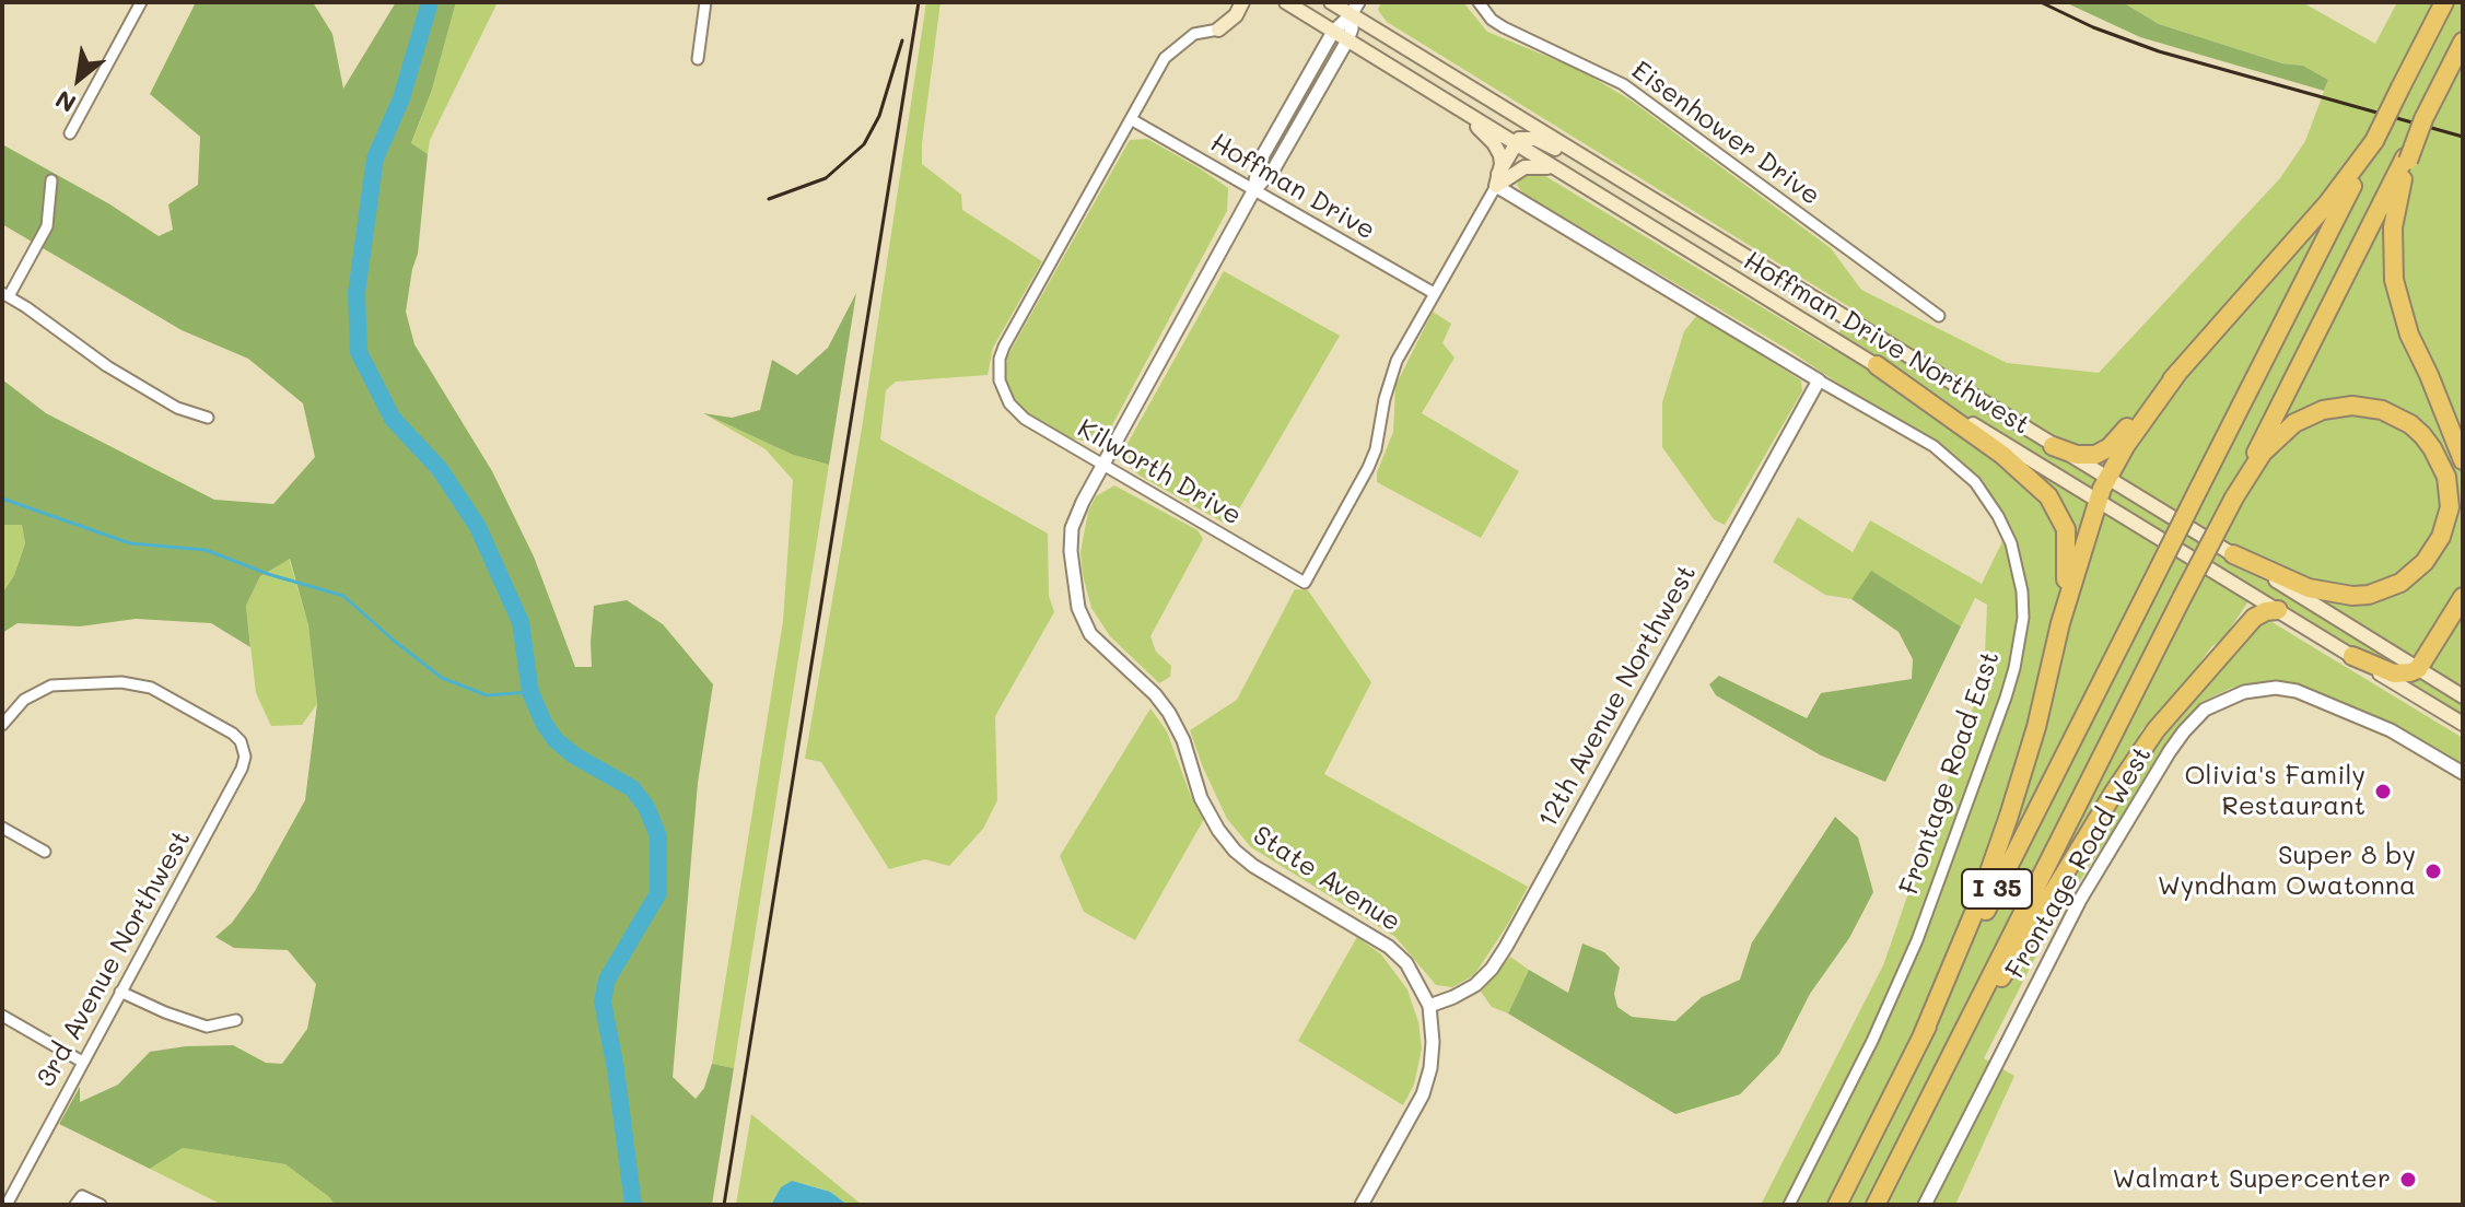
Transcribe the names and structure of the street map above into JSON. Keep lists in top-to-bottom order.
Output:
{
  "streets": {
    "highway": ["I 35"],
    "main road": ["Hoffman Drive Northwest"],
    "street": [
      "Eisenhower Drive",
      "Hoffman Drive",
      "Kilworth Drive",
      "12th Avenue Northwest",
      "Frontage Road East",
      "Frontage Road West",
      "State Avenue",
      "3rd Avenue Northwest"
    ]
  },
  "crossings": [
    ["Hoffman Drive", "Kilworth Drive"],
    ["Hoffman Drive", "State Avenue"],
    ["Kilworth Drive", "State Avenue"],
    ["12th Avenue Northwest", "Frontage Road East"],
    ["12th Avenue Northwest", "State Avenue"]
  ],
  "places": ["Olivia's Family Restaurant", "Super 8 by Wyndham Owatonna", "Walmart Supercenter"],
  "north": "bottom left"
}
